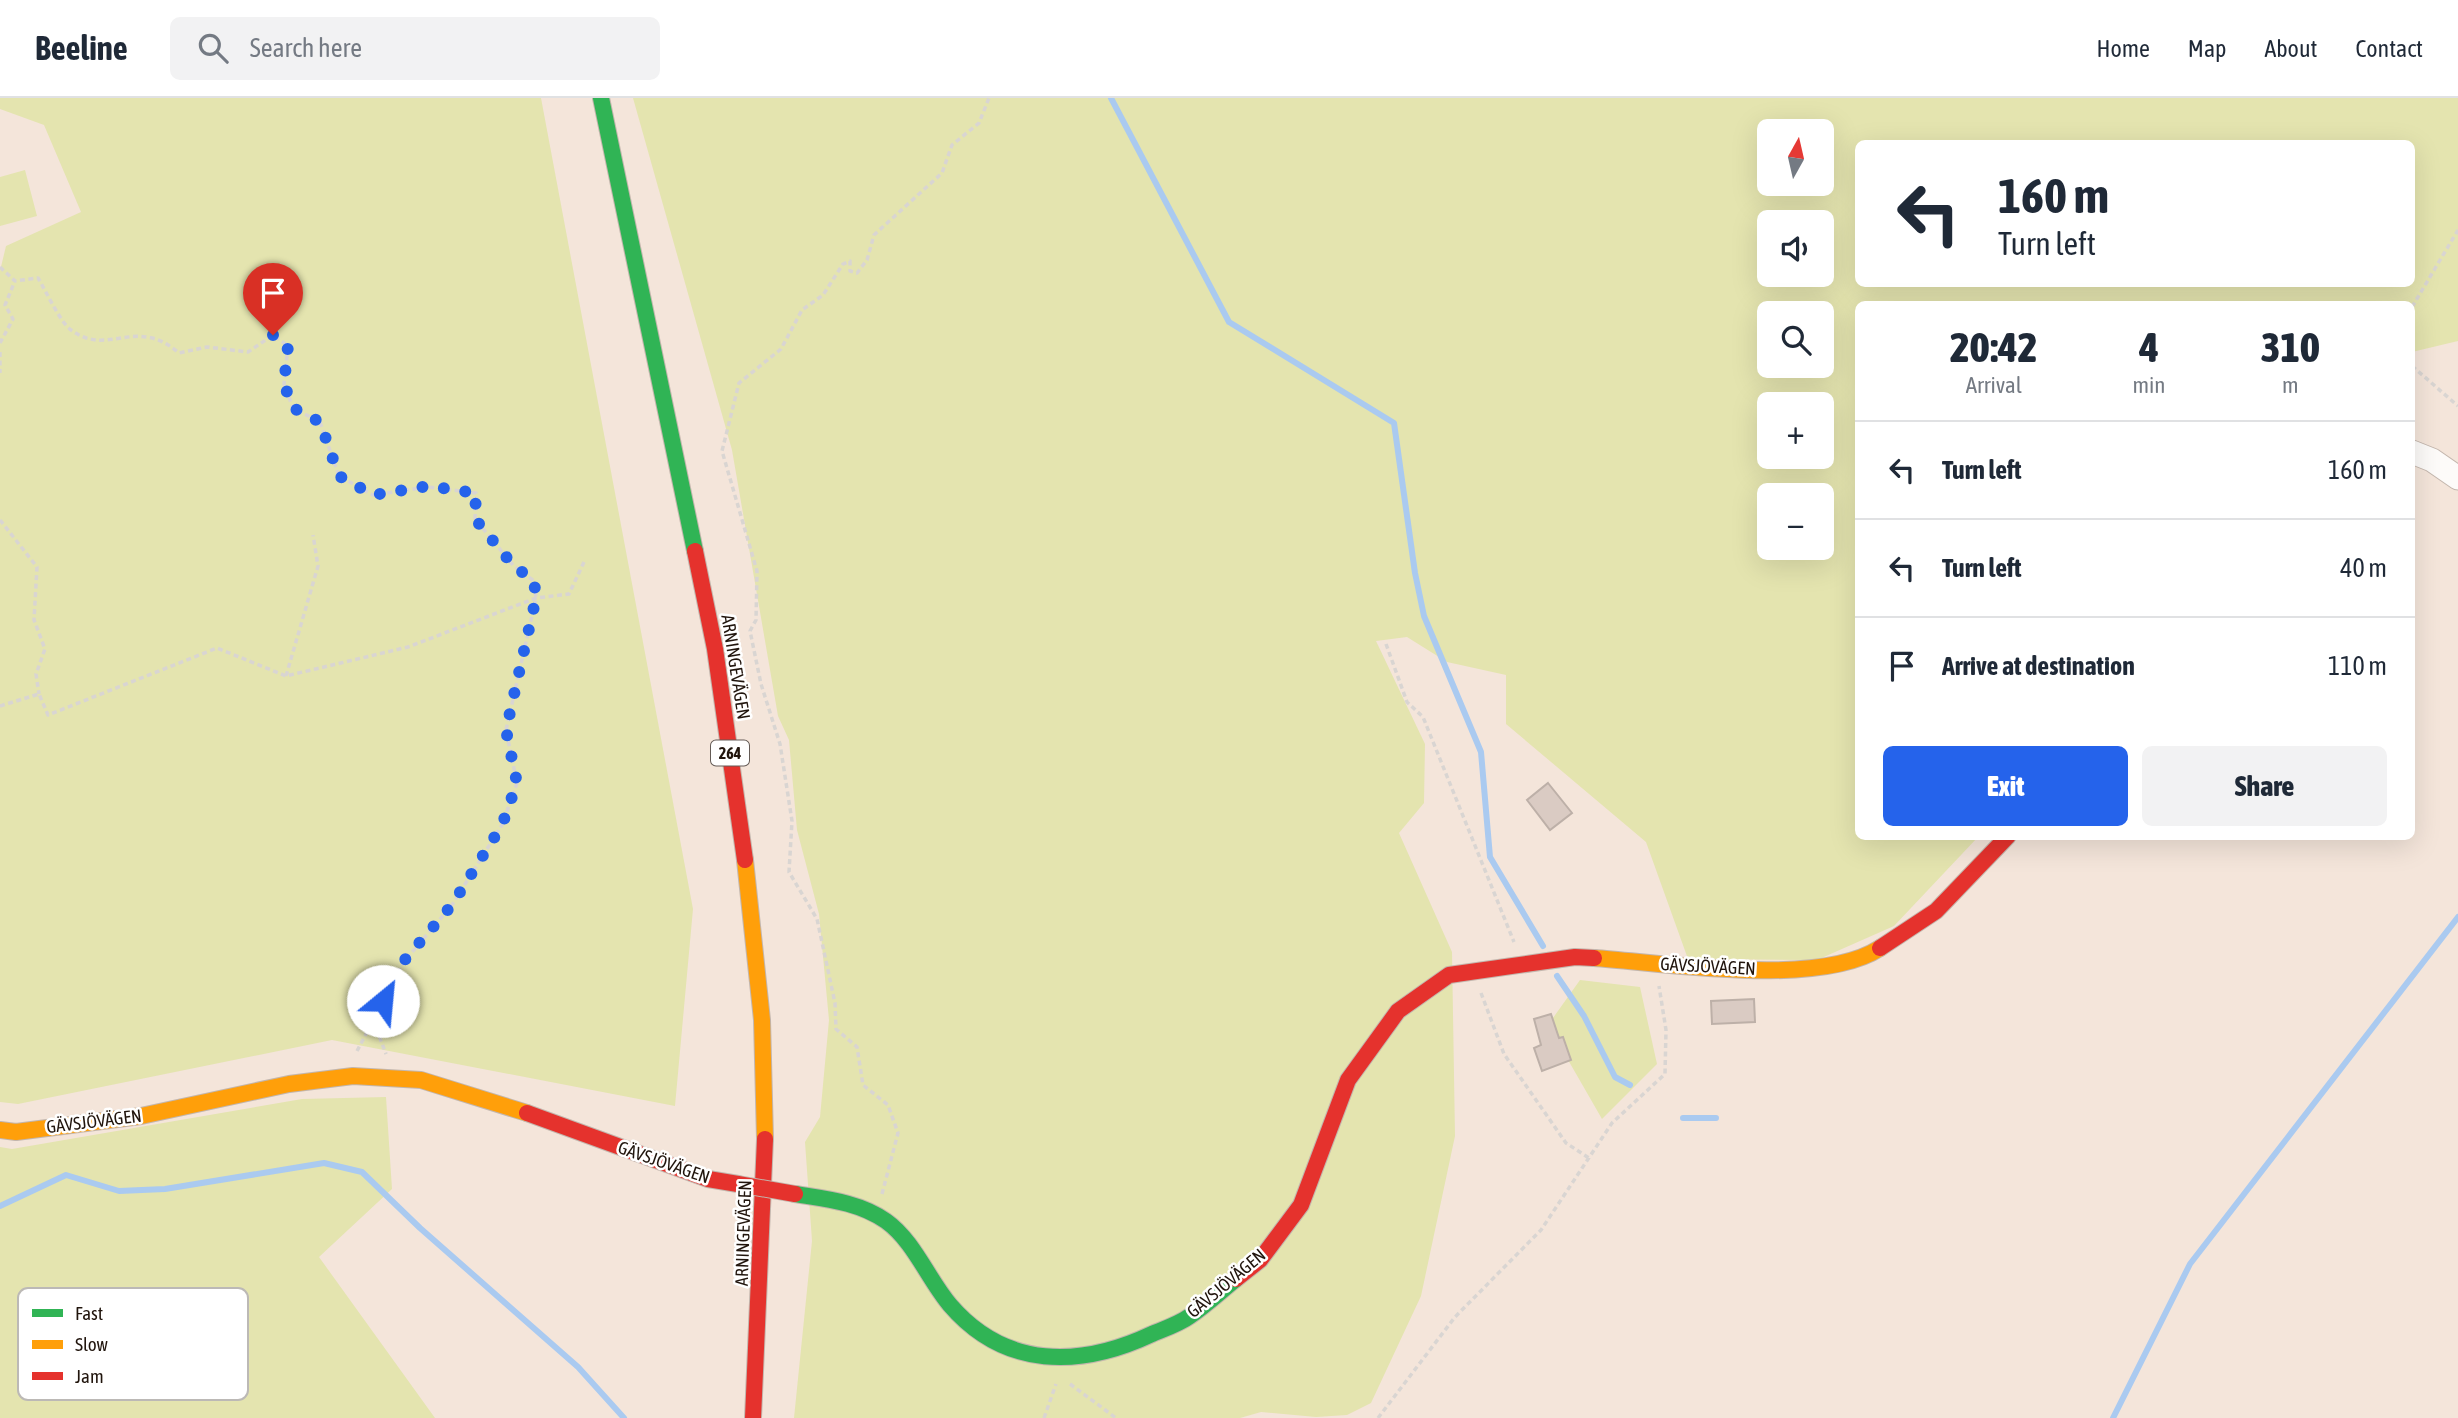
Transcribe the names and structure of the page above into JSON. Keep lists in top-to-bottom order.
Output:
{
  "streets": {
    "street": ["ARNINGEVÄGEN", "264", "GÄVSJÖVÄGEN"]
  },
  "legend": ["Fast", "Slow", "Jam"],
  "north": "top",
  "page": {
    "header": "Beeline",
    "search": "Search here",
    "nav": [
      "Home",
      "Map",
      "About",
      "Contact"
    ],
    "map_buttons": ["+", "−"],
    "turn": ["160 m", "Turn left"],
    "eta": [
      "20:42",
      "Arrival",
      "4",
      "min",
      "310",
      "m"
    ],
    "list": [
      {
        "name": "Turn left",
        "value": "160 m"
      },
      {
        "name": "Turn left",
        "value": "40 m"
      },
      {
        "name": "Arrive at destination",
        "value": "110 m"
      }
    ],
    "buttons": ["Exit", "Share"]
  }
}
